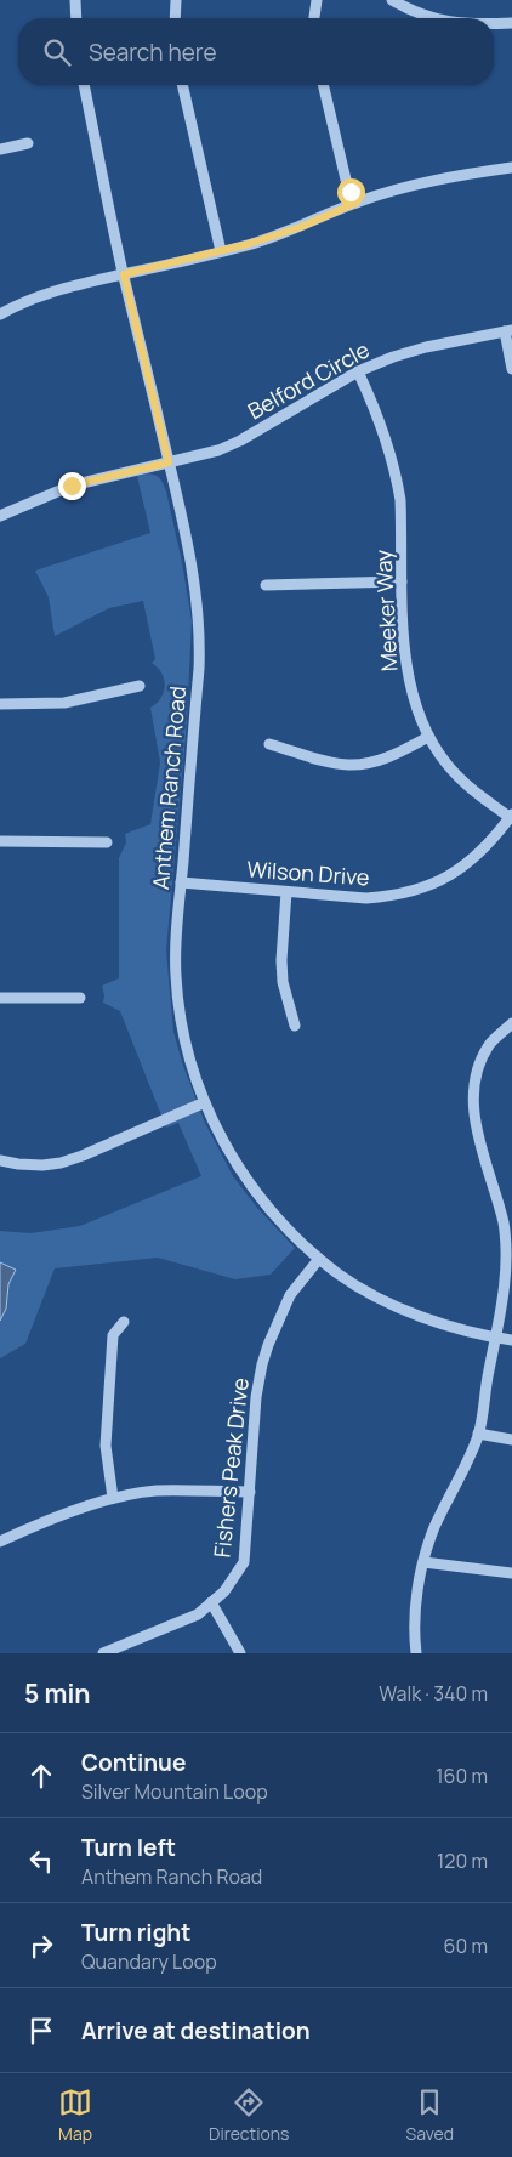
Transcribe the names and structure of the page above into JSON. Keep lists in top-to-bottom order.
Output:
{
  "streets": {
    "street": [
      "Belford Circle",
      "Meeker Way",
      "Anthem Ranch Road",
      "Wilson Drive",
      "Fishers Peak Drive"
    ]
  },
  "crossings": [
    ["Belford Circle", "Meeker Way"],
    ["Belford Circle", "Anthem Ranch Road"],
    ["Meeker Way", "Wilson Drive"],
    ["Anthem Ranch Road", "Wilson Drive"],
    ["Anthem Ranch Road", "Fishers Peak Drive"]
  ],
  "page": {
    "search": "Search here",
    "heading": ["5 min", "Walk · 340 m"],
    "list": [
      ["Continue", "Silver Mountain Loop", "160 m"],
      ["Turn left", "Anthem Ranch Road", "120 m"],
      ["Turn right", "Quandary Loop", "60 m"],
      "Arrive at destination"
    ],
    "nav": ["Map", "Directions", "Saved"]
  }
}
